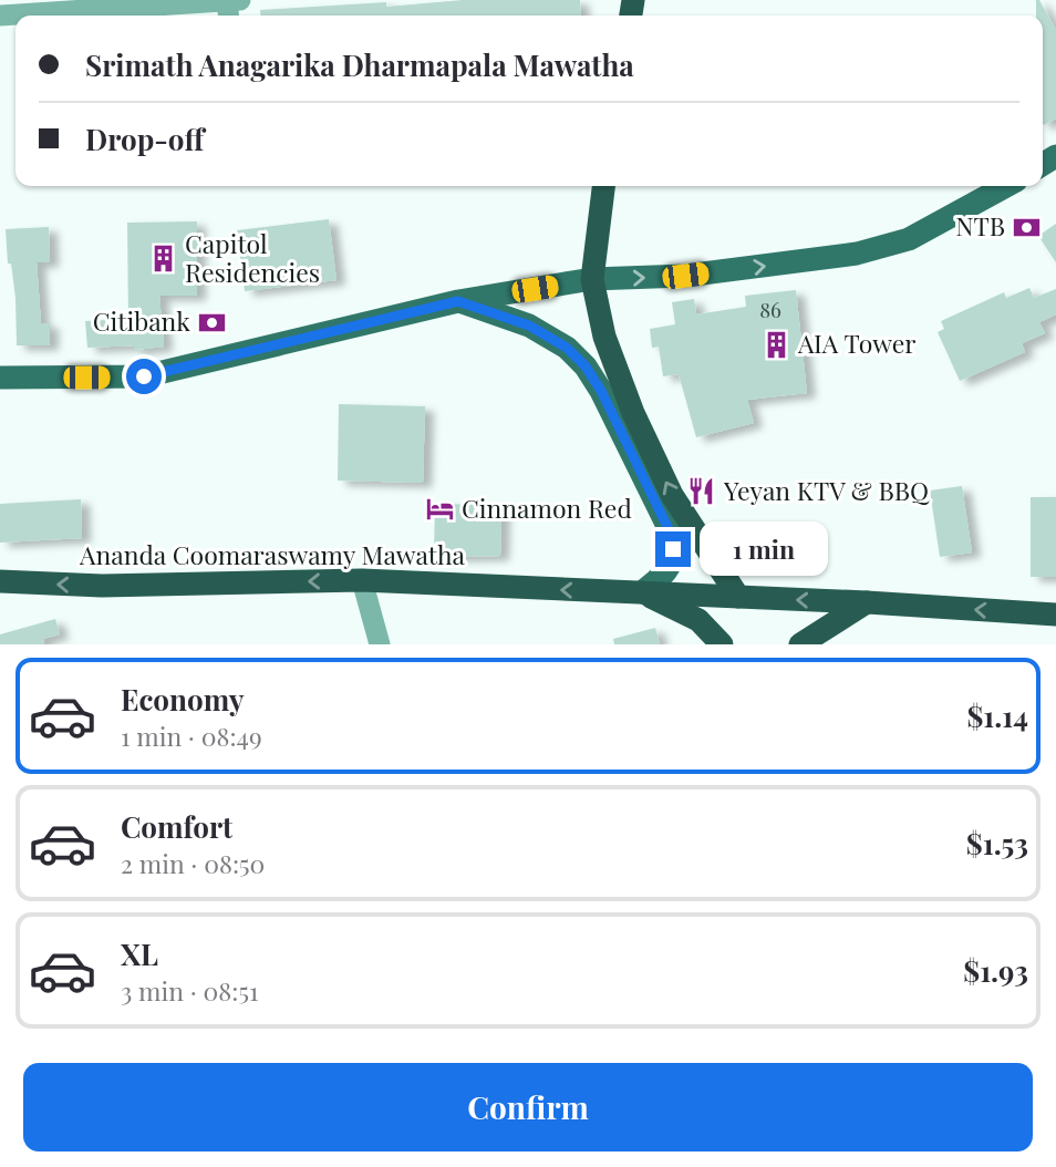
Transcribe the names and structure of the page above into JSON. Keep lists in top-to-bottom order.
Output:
{
  "streets": {
    "highway": ["Ananda Coomaraswamy Mawatha"]
  },
  "one_way": ["Ananda Coomaraswamy Mawatha"],
  "places": {
    "bank": ["NTB", "Citibank"],
    "building": ["Capitol Residencies", "AIA Tower"],
    "restaurant": ["Yeyan KTV & BBQ"],
    "hotel": ["Cinnamon Red"]
  },
  "house_numbers": ["86"],
  "page": {
    "banner": ["Srimath Anagarika Dharmapala Mawatha", "Drop-off"],
    "bubble": "1 min",
    "list": [
      {
        "name": "Economy",
        "note": "1 min · 08:49",
        "value": "$1.14"
      },
      {
        "name": "Comfort",
        "note": "2 min · 08:50",
        "value": "$1.53"
      },
      {
        "name": "XL",
        "note": "3 min · 08:51",
        "value": "$1.93"
      }
    ],
    "buttons": "Confirm"
  }
}
